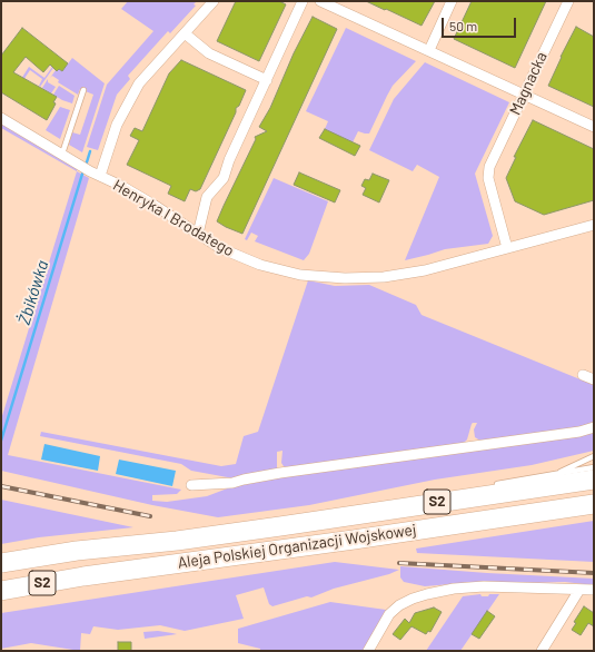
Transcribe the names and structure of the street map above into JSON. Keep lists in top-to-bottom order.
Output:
{
  "streets": {
    "highway": ["S2", "Aleja Polskiej Organizacji Wojskowej"],
    "street": ["Magnacka", "Henryka I Brodatego"]
  },
  "crossings": [
    ["Magnacka", "Henryka I Brodatego"]
  ],
  "water": ["Żbikówka"],
  "scale_bar": "50 m"
}
